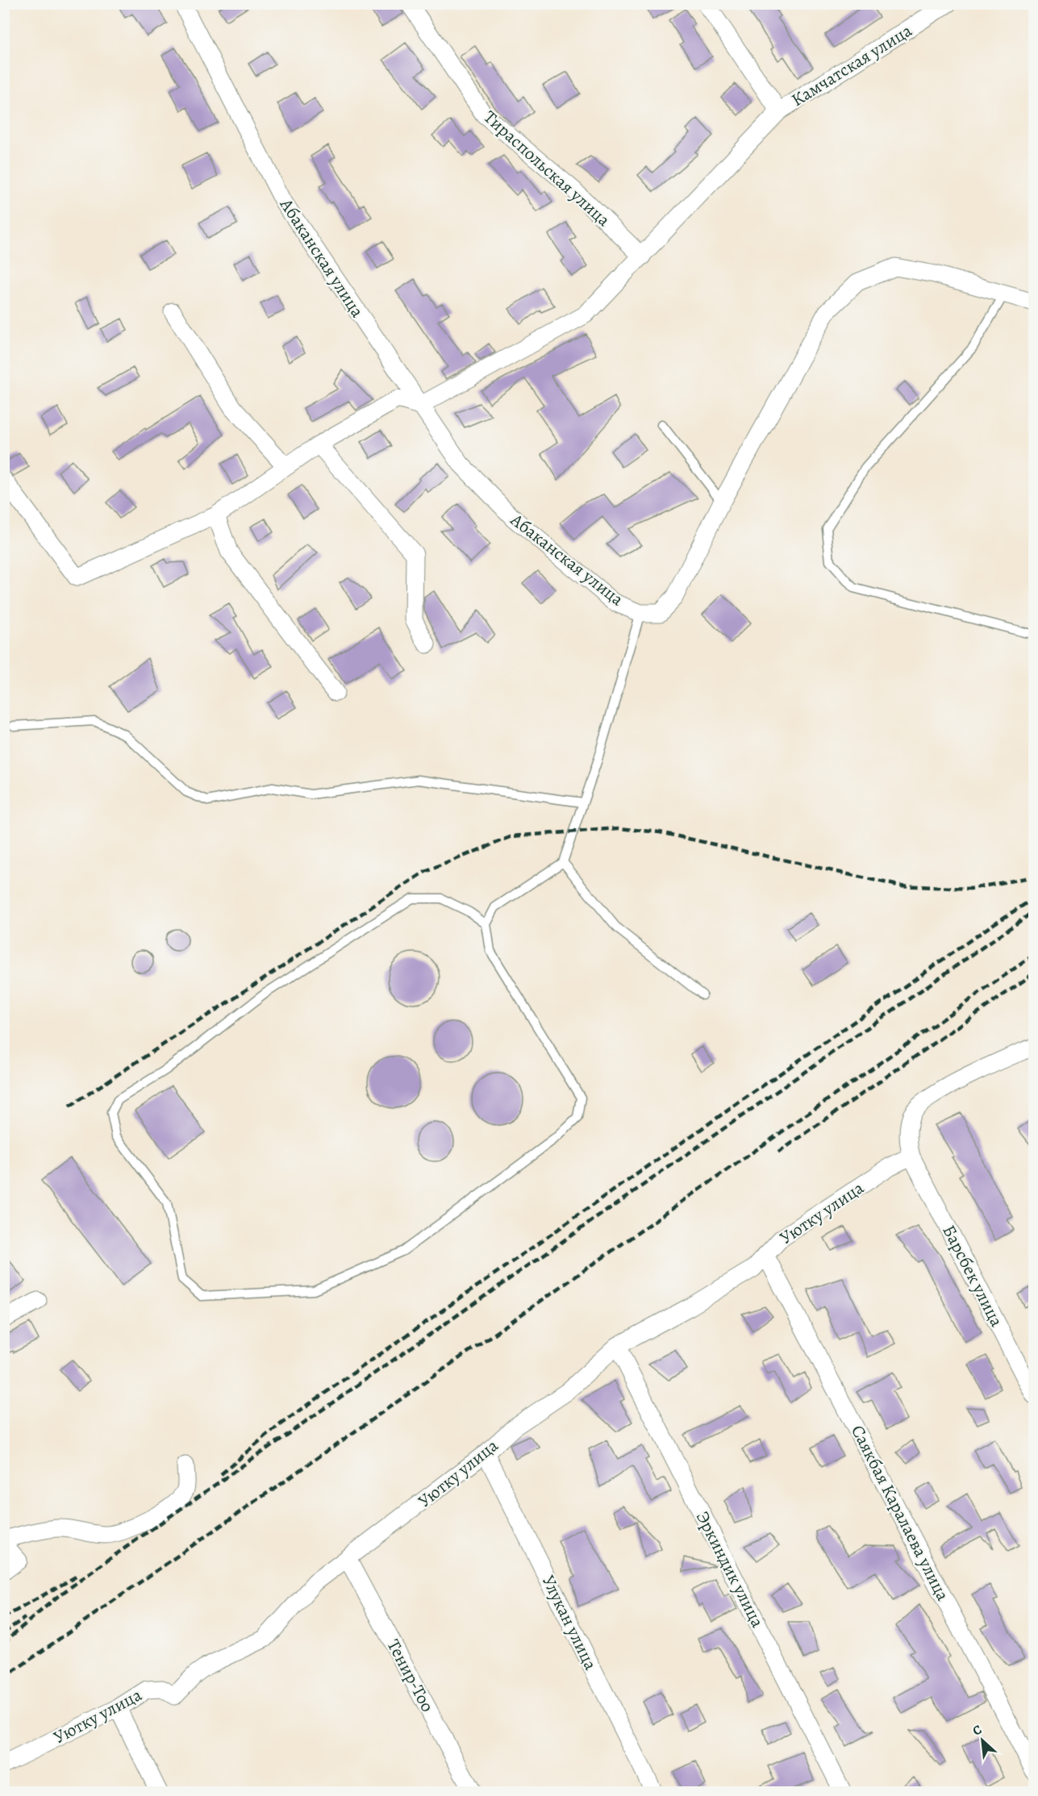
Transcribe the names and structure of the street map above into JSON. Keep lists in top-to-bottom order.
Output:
{
  "streets": {
    "street": [
      "Камчатская улица",
      "Тираспольская улица",
      "Абаканская улица",
      "Уютку улица",
      "Барсбек улица",
      "Саякбая Каралаева улица",
      "Эркиндик улица",
      "Улукан улица",
      "Тенир-Тоо"
    ]
  },
  "crossings": [
    ["Камчатская улица", "Тираспольская улица"],
    ["Камчатская улица", "Абаканская улица"],
    ["Уютку улица", "Барсбек улица"],
    ["Уютку улица", "Саякбая Каралаева улица"],
    ["Уютку улица", "Эркиндик улица"],
    ["Уютку улица", "Улукан улица"],
    ["Уютку улица", "Тенир-Тоо"]
  ],
  "north": "top left"
}
